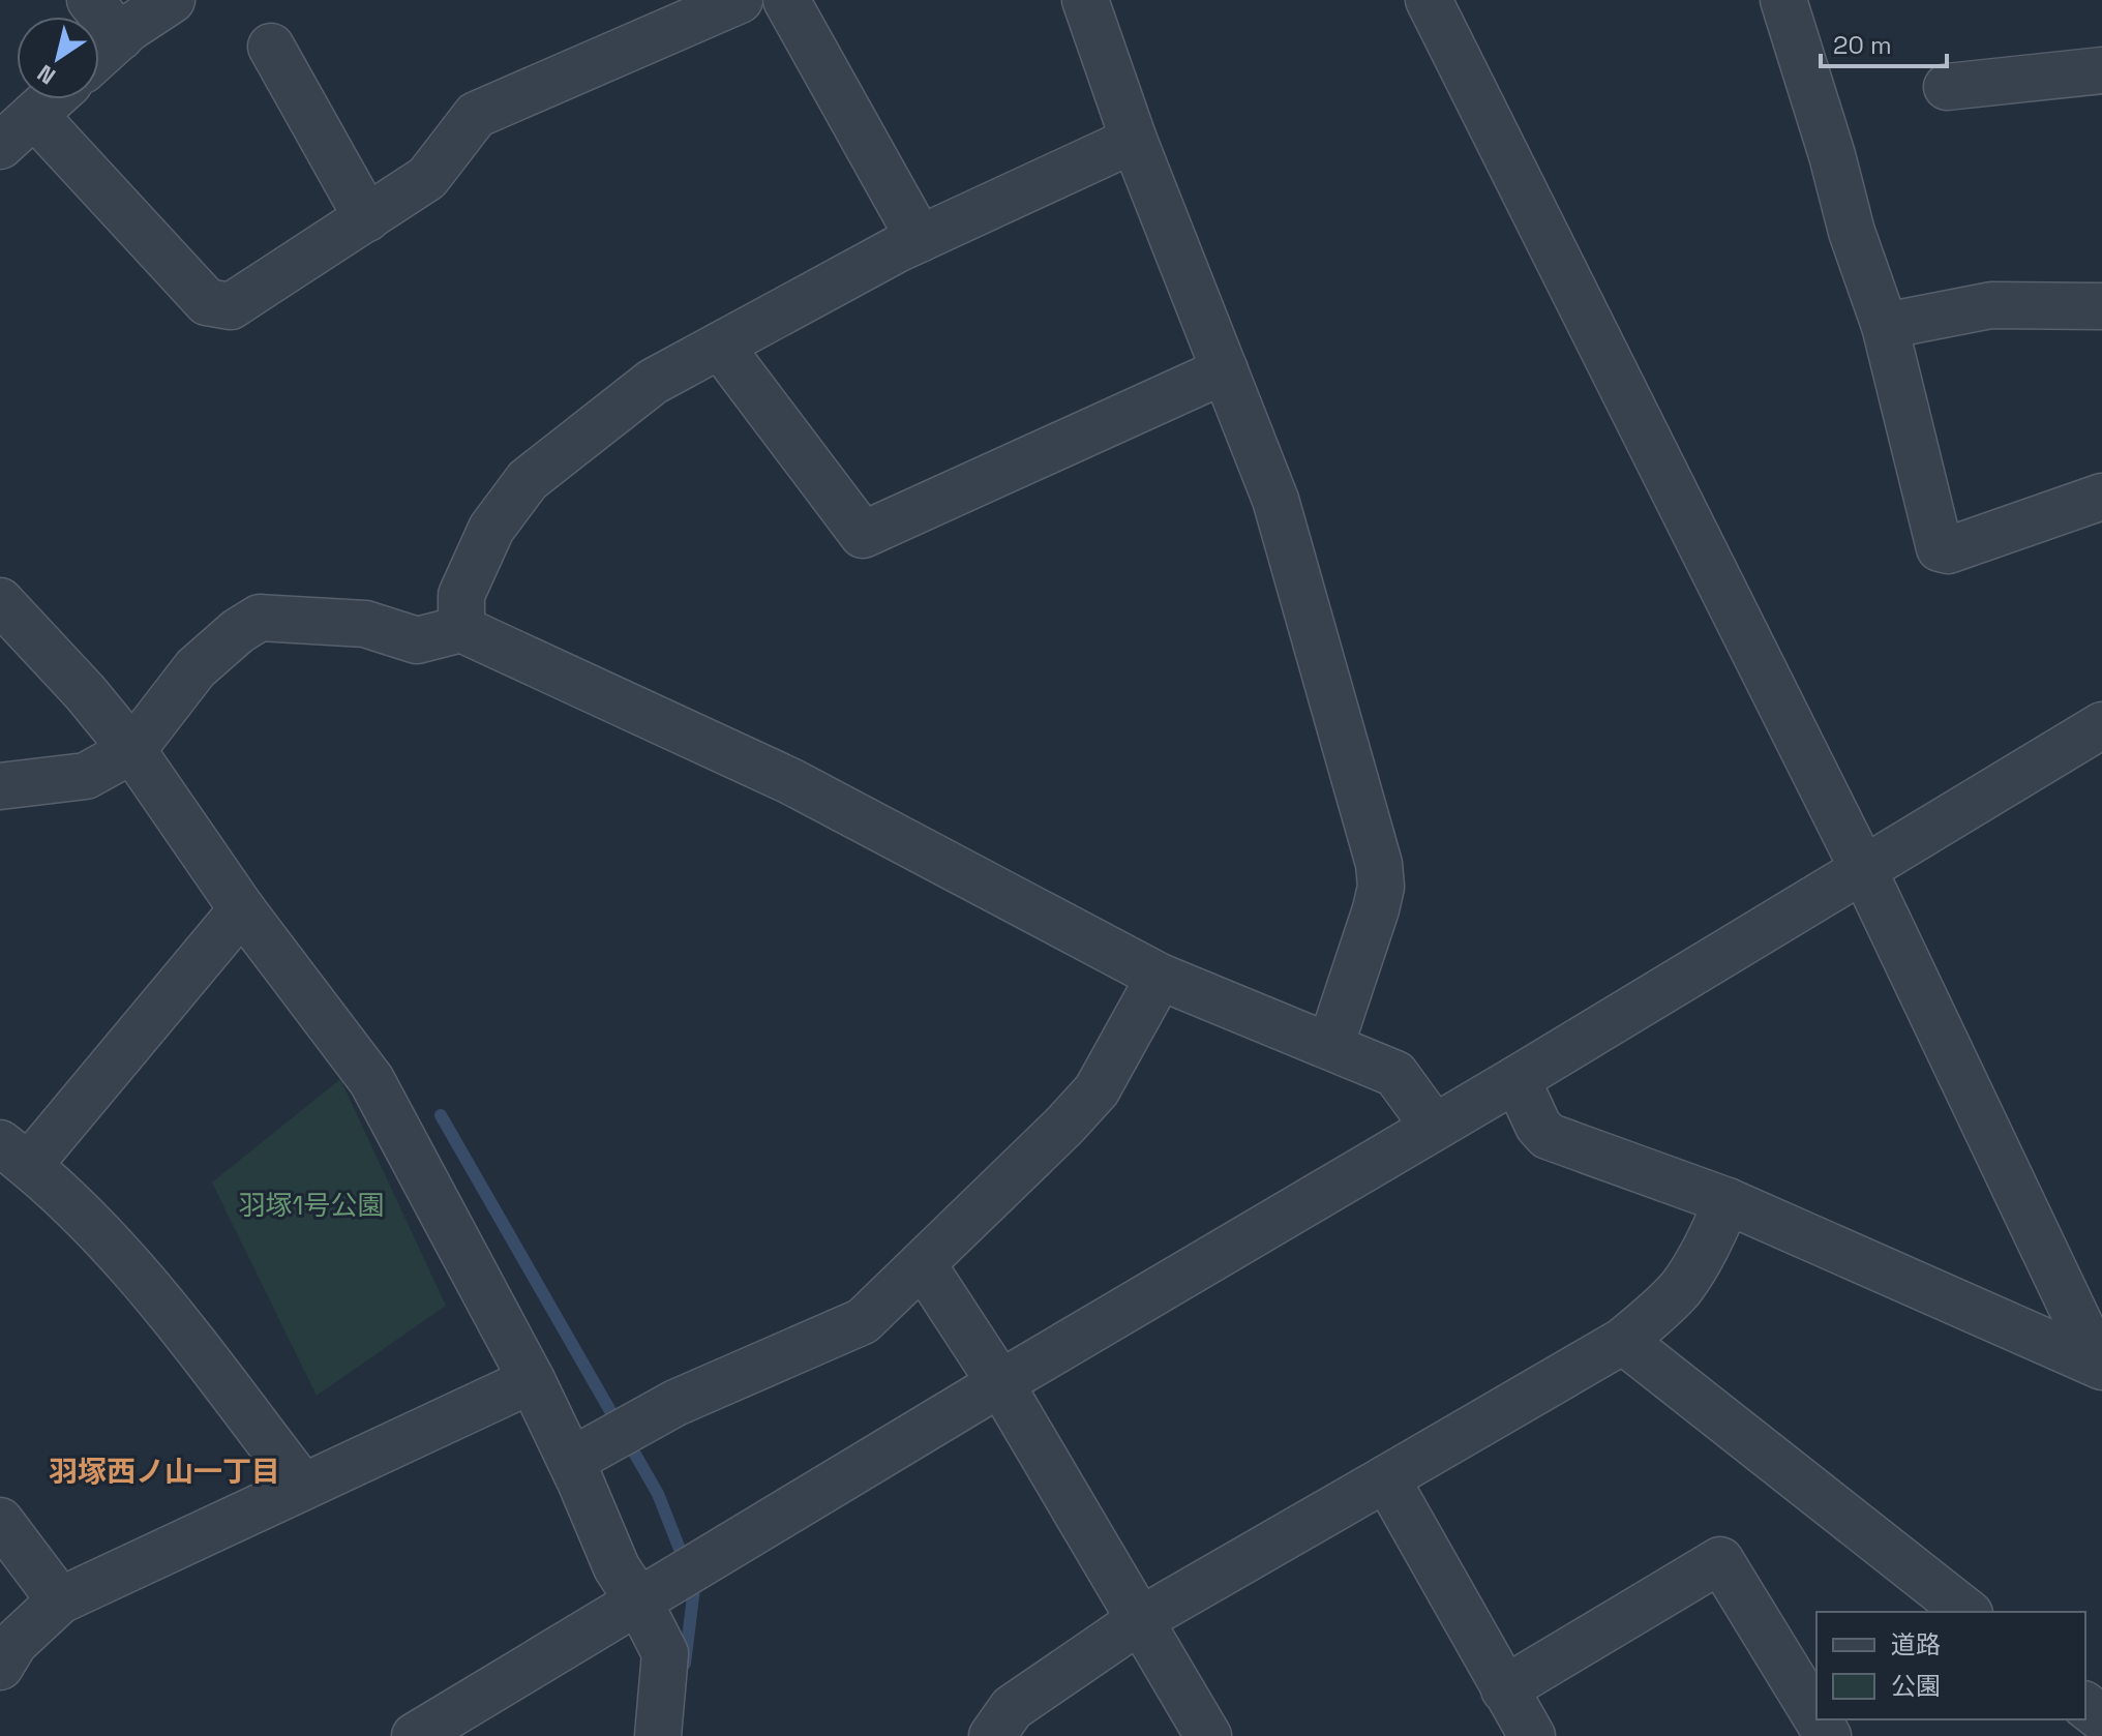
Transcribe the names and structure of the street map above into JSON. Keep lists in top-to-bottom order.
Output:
{
  "districts": ["羽塚西ノ山一丁目"],
  "parks": ["羽塚1号公園"],
  "legend": ["道路", "公園"],
  "scale_bar": "20 m",
  "north": "bottom left"
}
